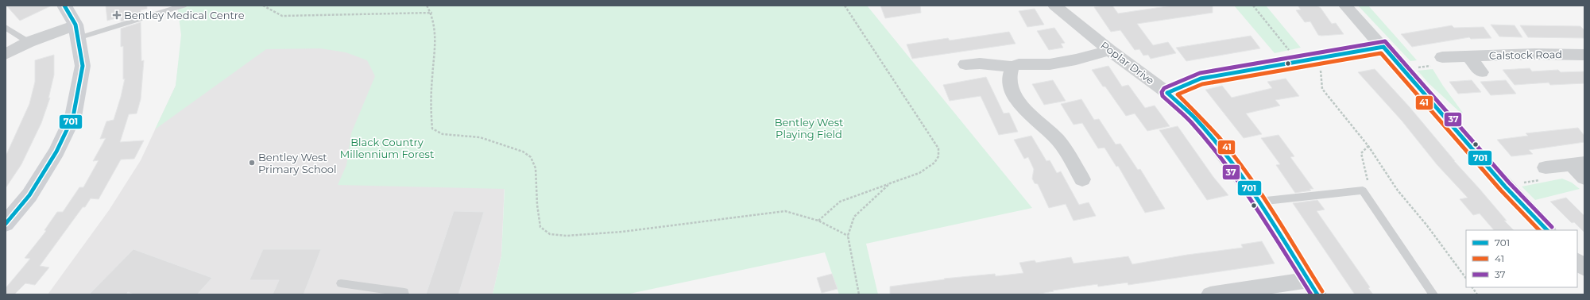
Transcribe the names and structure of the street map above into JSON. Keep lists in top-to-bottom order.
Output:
{
  "streets": {
    "street": ["Calstock Road", "Poplar Drive"]
  },
  "parks": ["Bentley West Playing Field", "Black Country Millennium Forest"],
  "places": {
    "health": ["Bentley Medical Centre"],
    "other": ["Bentley West Primary School"]
  },
  "lines": ["transit line 701", "transit line 37", "transit line 41"],
  "legend": ["701", "41", "37"]
}
